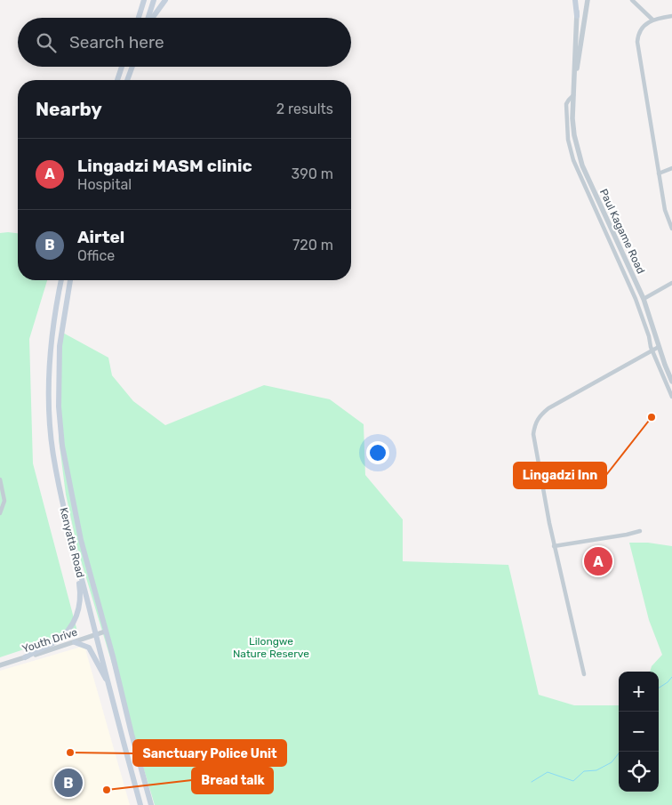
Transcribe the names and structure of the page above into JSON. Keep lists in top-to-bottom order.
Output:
{
  "streets": {
    "main road": ["Kenyatta Road"],
    "street": ["Paul Kagame Road", "Youth Drive"]
  },
  "crossings": [
    ["Kenyatta Road", "Youth Drive"]
  ],
  "parks": ["Lilongwe Nature Reserve"],
  "places": ["Lingadzi Inn", "Sanctuary Police Unit", "Bread talk"],
  "page": {
    "search": "Search here",
    "heading": ["Nearby", "2 results"],
    "list": [
      {
        "mark": "A",
        "name": "Lingadzi MASM clinic",
        "note": "Hospital",
        "value": "390 m"
      },
      {
        "mark": "B",
        "name": "Airtel",
        "note": "Office",
        "value": "720 m"
      }
    ],
    "pins": ["A", "B"],
    "map_buttons": ["+", "−"]
  }
}
